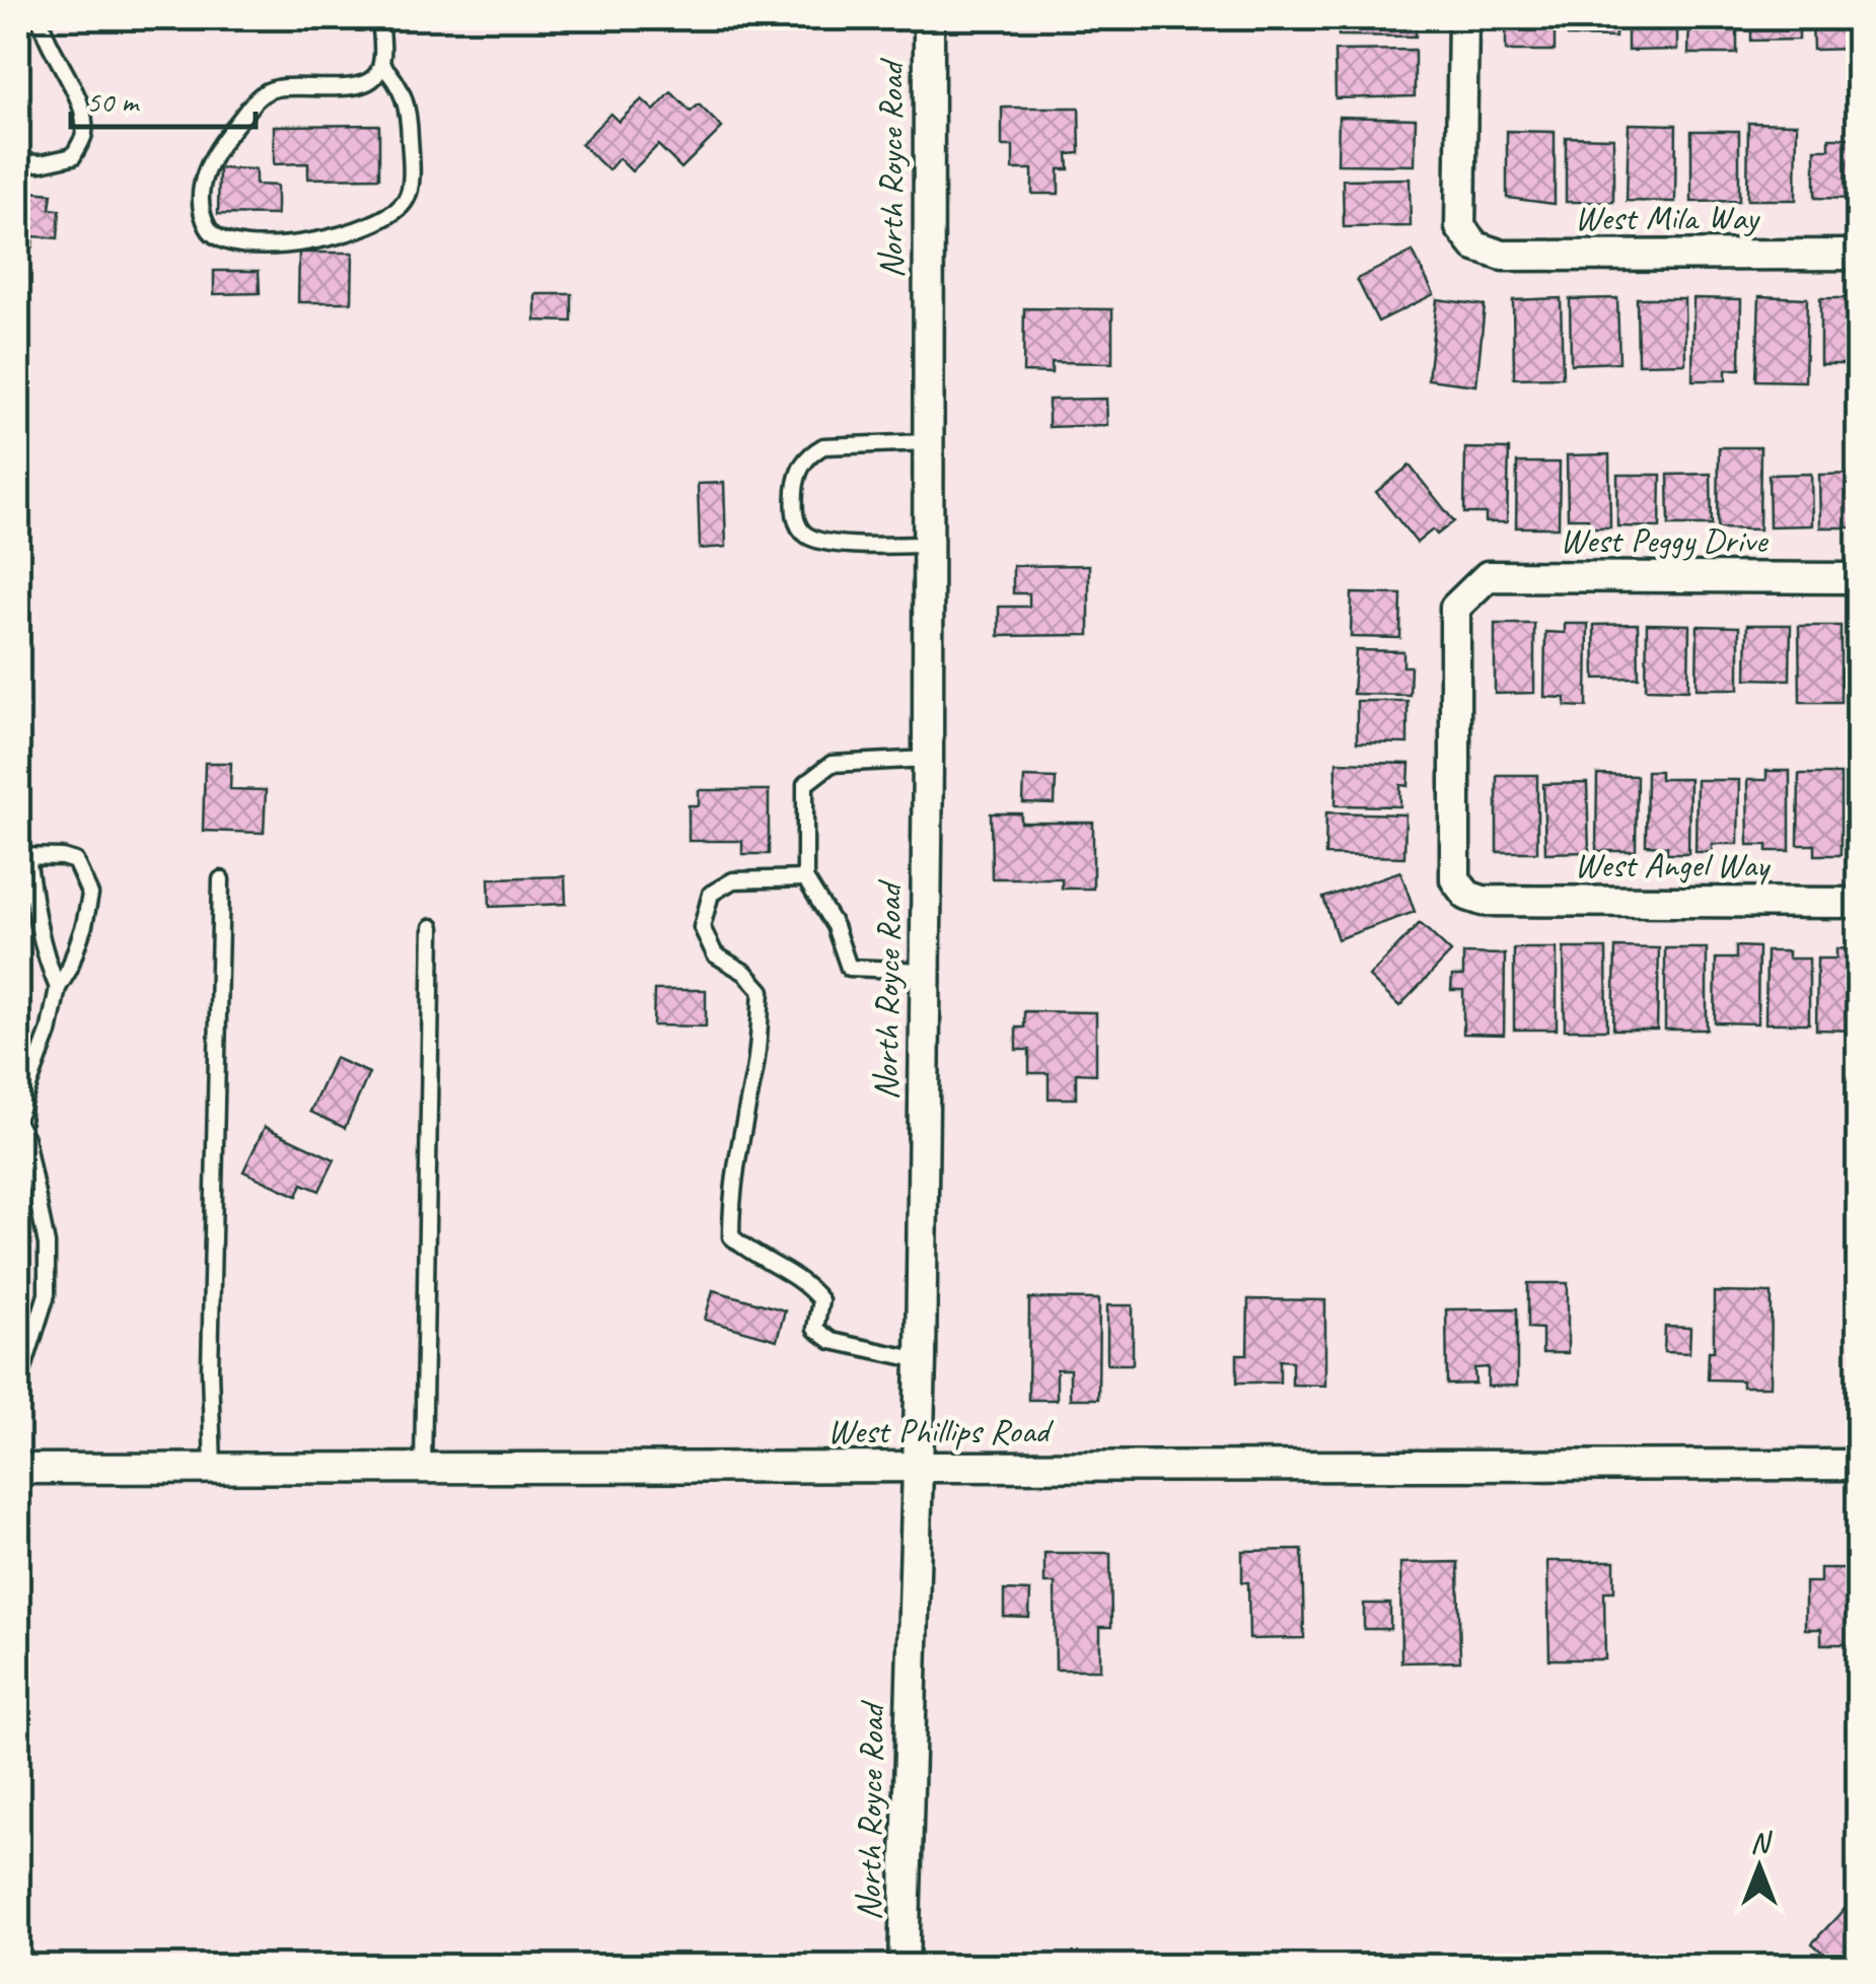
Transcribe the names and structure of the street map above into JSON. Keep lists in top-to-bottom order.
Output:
{
  "streets": {
    "street": [
      "North Royce Road",
      "West Mila Way",
      "West Peggy Drive",
      "West Angel Way",
      "West Phillips Road"
    ]
  },
  "crossings": [
    ["North Royce Road", "West Phillips Road"],
    ["West Peggy Drive", "West Angel Way"]
  ],
  "scale_bar": "50 m",
  "north": "top"
}
